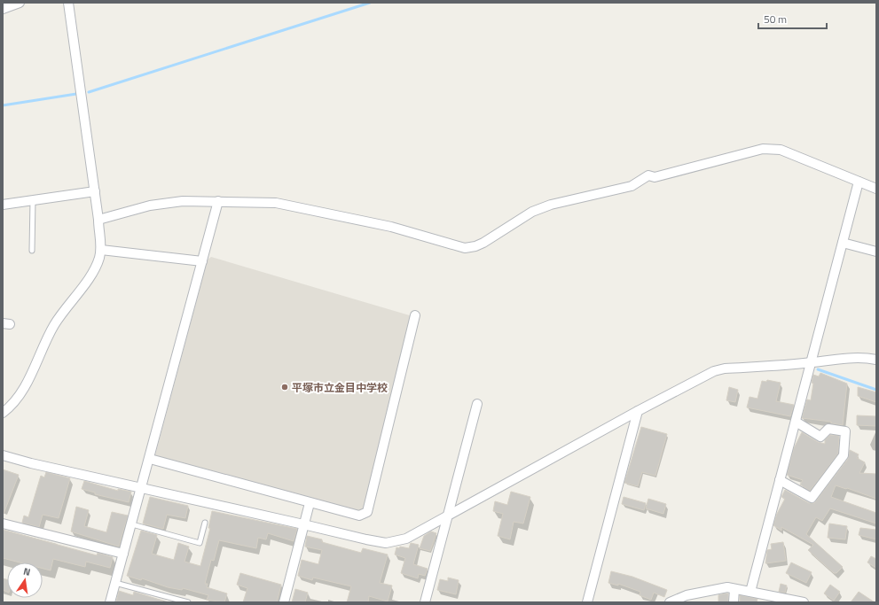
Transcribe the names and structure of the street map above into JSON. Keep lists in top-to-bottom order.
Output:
{
  "places": ["平塚市立金目中学校"],
  "scale_bar": "50 m",
  "north": "top"
}
